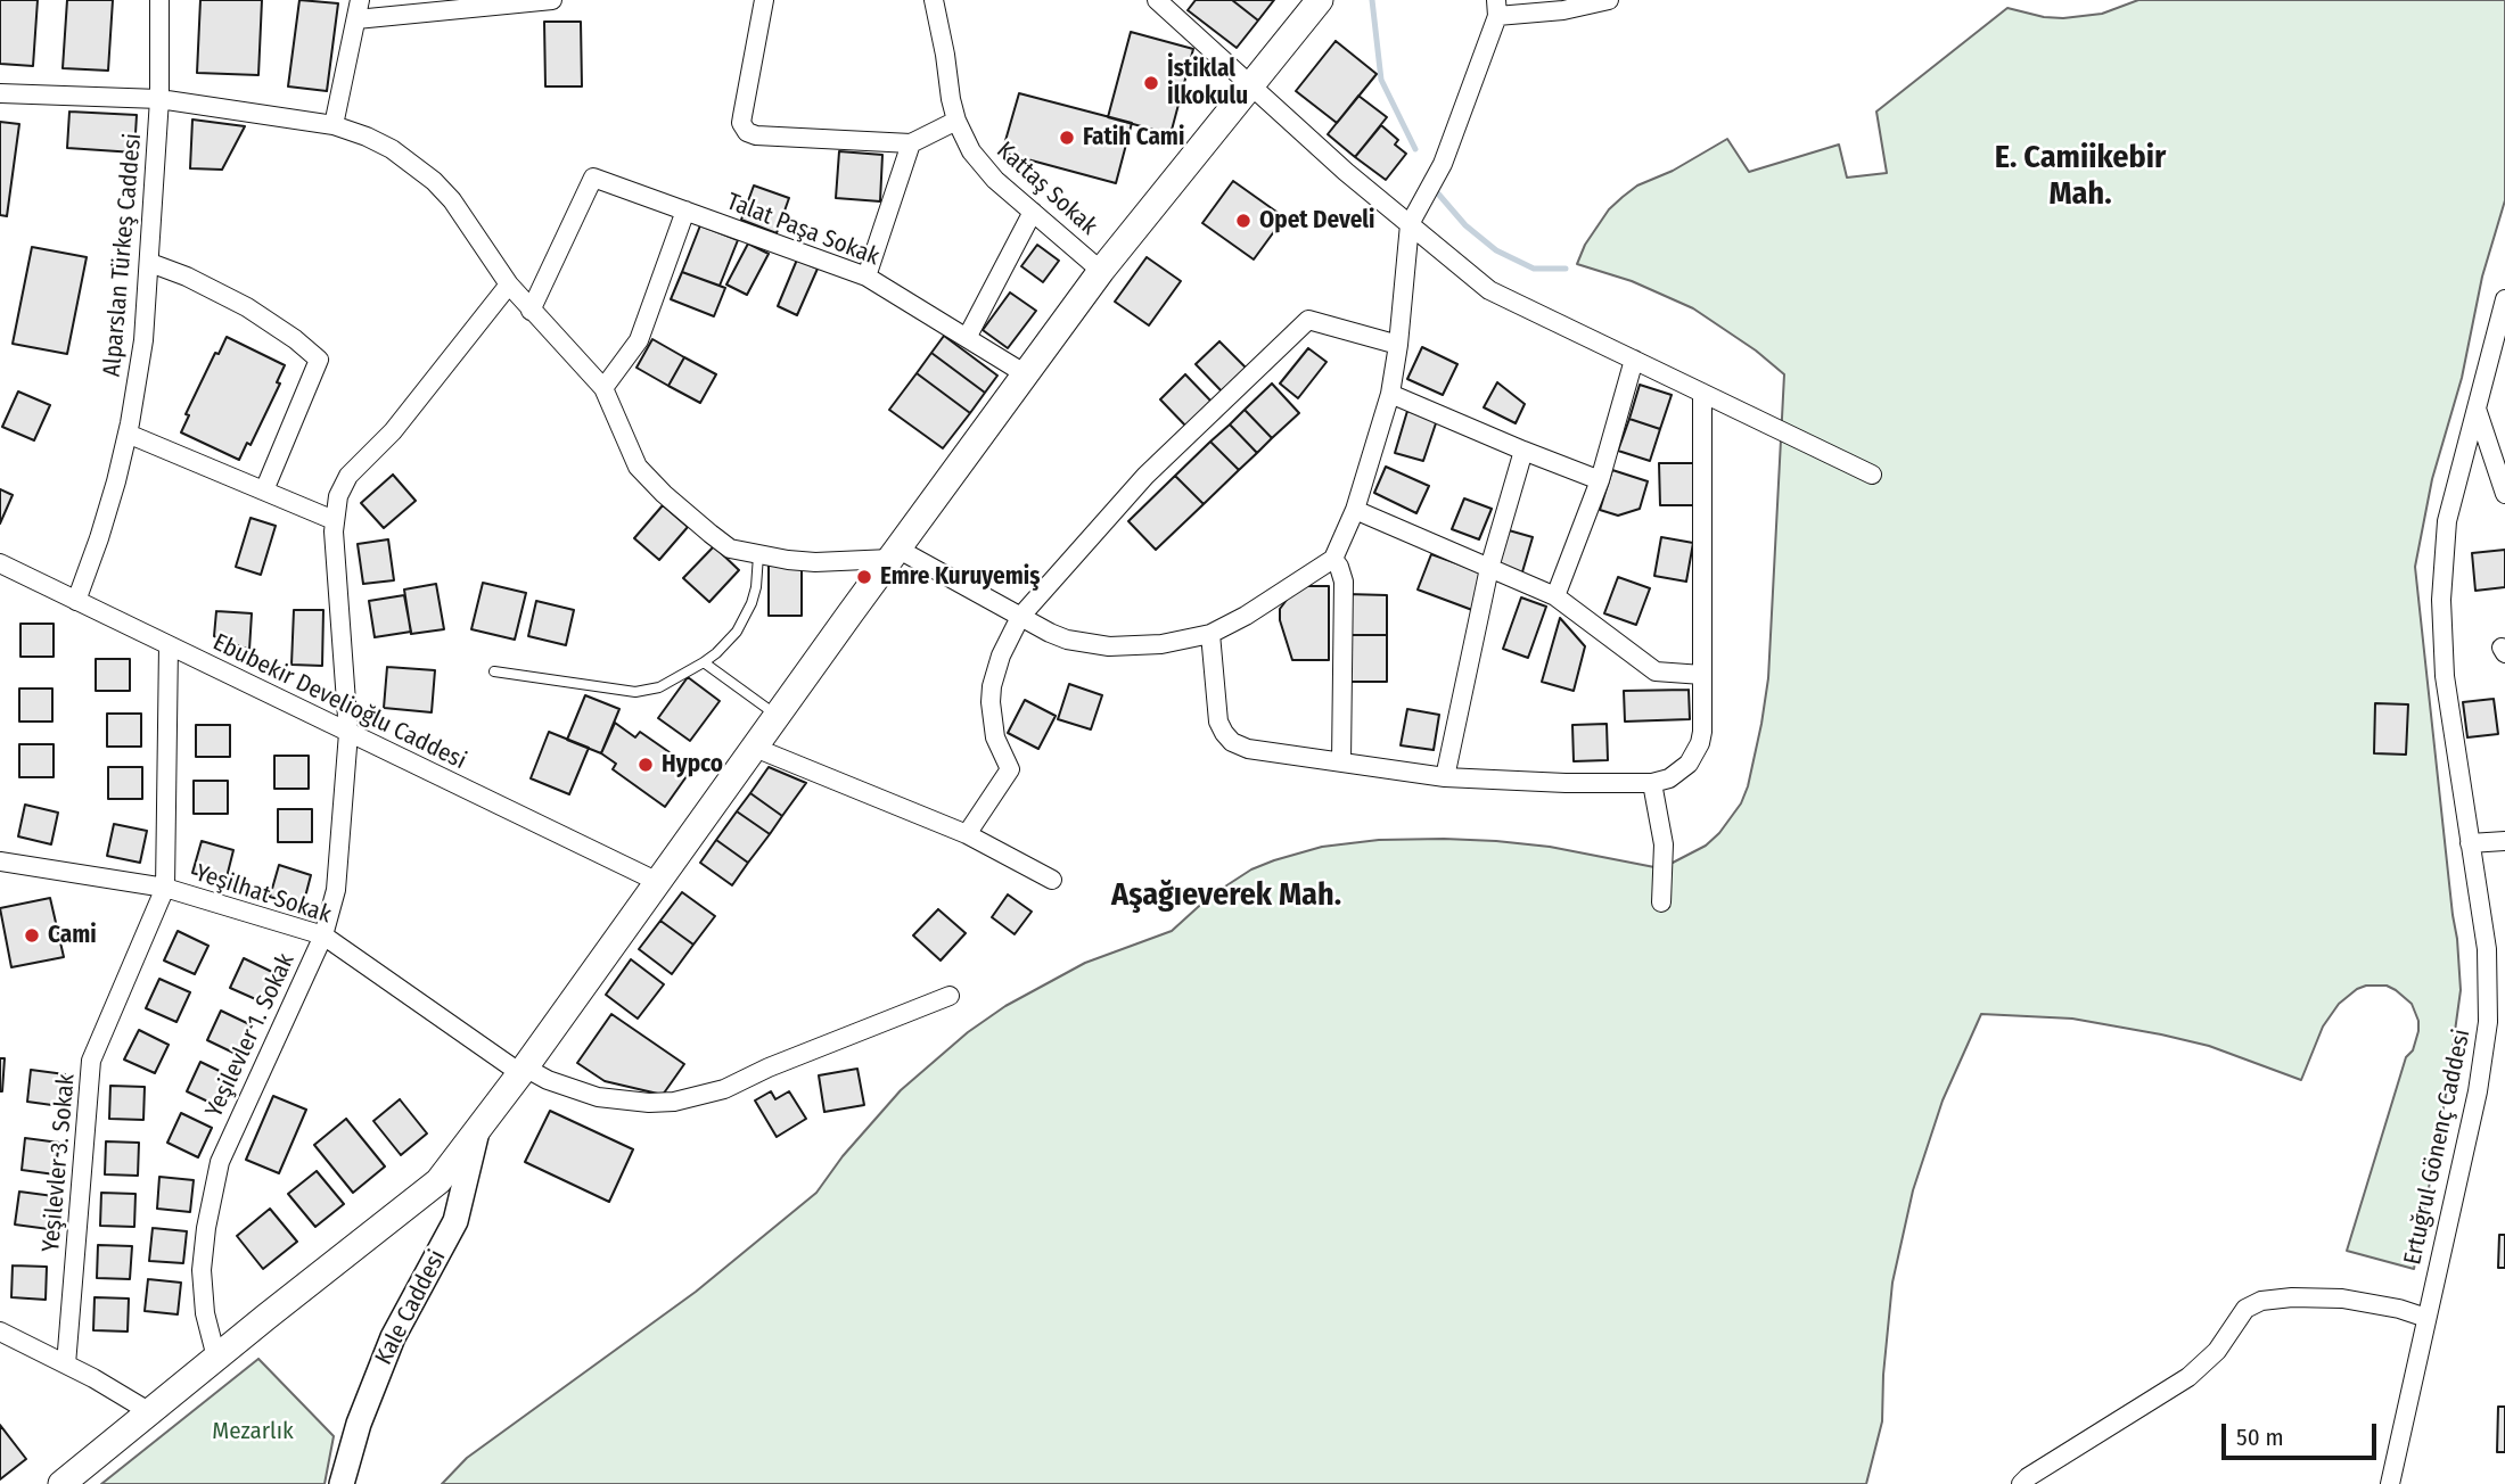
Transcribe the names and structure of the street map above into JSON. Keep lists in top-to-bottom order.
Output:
{
  "streets": {
    "street": [
      "Kattaş Sokak",
      "Talat Paşa Sokak",
      "Alparslan Türkeş Caddesi",
      "Ebubekir Develioğlu Caddesi",
      "Yeşilhat Sokak",
      "Yeşilevler 1. Sokak",
      "Ertuğrul Gönenç Caddesi",
      "Yeşilevler 3. Sokak",
      "Kale Caddesi"
    ]
  },
  "crossings": [
    ["Alparslan Türkeş Caddesi", "Ebubekir Develioğlu Caddesi"],
    ["Ebubekir Develioğlu Caddesi", "Yeşilevler 1. Sokak"],
    ["Ebubekir Develioğlu Caddesi", "Yeşilevler 3. Sokak"],
    ["Yeşilhat Sokak", "Yeşilevler 1. Sokak"],
    ["Yeşilhat Sokak", "Yeşilevler 3. Sokak"]
  ],
  "districts": ["E. Camiikebir Mah.", "Aşağıeverek Mah."],
  "parks": ["Mezarlık"],
  "places": [
    "İstiklal İlkokulu",
    "Fatih Cami",
    "Opet Develi",
    "Emre Kuruyemiş",
    "Hypco",
    "Cami"
  ],
  "scale_bar": "50 m"
}
